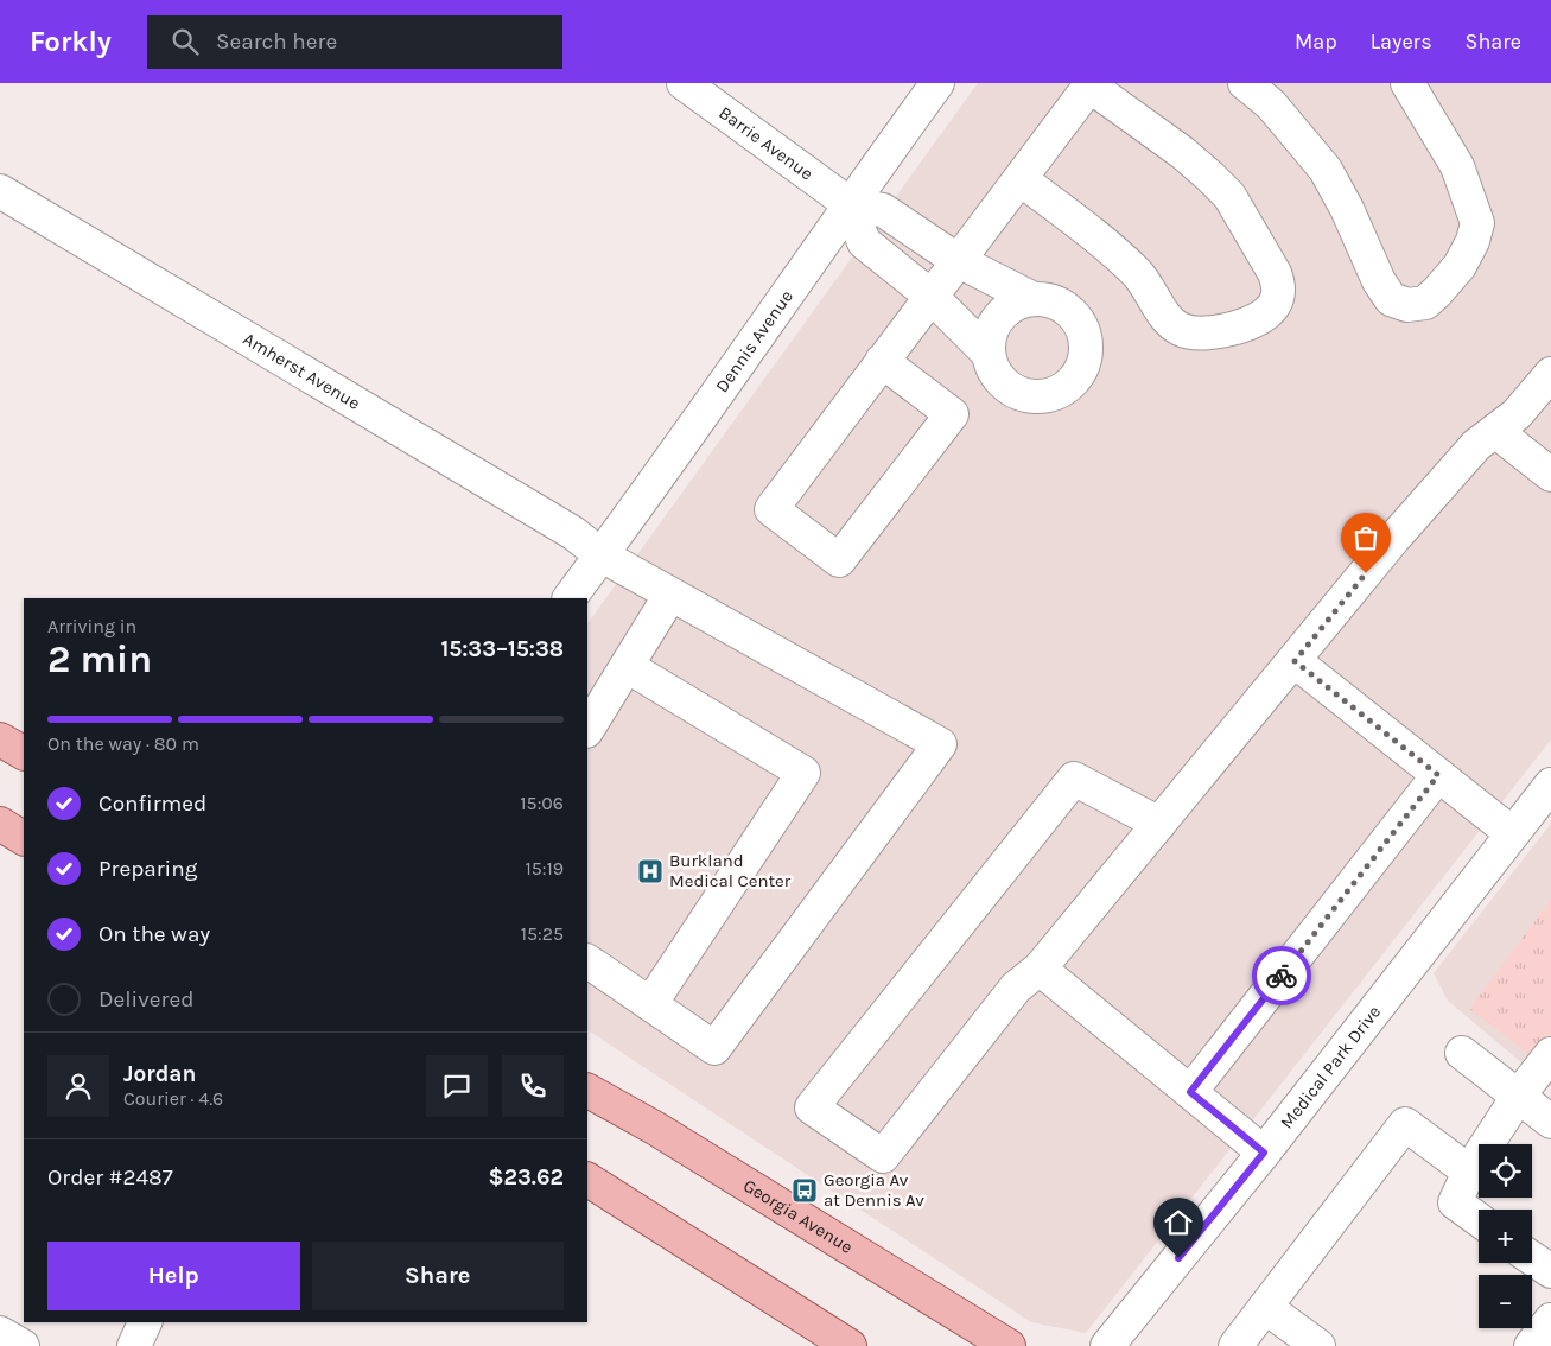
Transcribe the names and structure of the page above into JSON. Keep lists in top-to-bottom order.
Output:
{
  "streets": {
    "main road": ["Georgia Avenue"],
    "street": [
      "Barrie Avenue",
      "Dennis Avenue",
      "Amherst Avenue",
      "Medical Park Drive"
    ]
  },
  "crossings": [
    ["Barrie Avenue", "Dennis Avenue"],
    ["Dennis Avenue", "Amherst Avenue"]
  ],
  "places": {
    "hospital": ["Burkland Medical Center"],
    "bus stop": ["Georgia Av at Dennis Av"]
  },
  "page": {
    "header": "Forkly",
    "search": "Search here",
    "nav": ["Map", "Layers", "Share"],
    "heading": ["2 min", "Arriving in", "15:33–15:38"],
    "panel": [
      "Jordan",
      "Courier · 4.6",
      "Order #2487",
      "$23.62"
    ],
    "bar": "On the way · 80 m",
    "list": [
      ["Confirmed", "15:06"],
      ["Preparing", "15:19"],
      ["On the way", "15:25"],
      "Delivered"
    ],
    "map_buttons": ["+", "−"],
    "buttons": ["Help", "Share"]
  }
}
